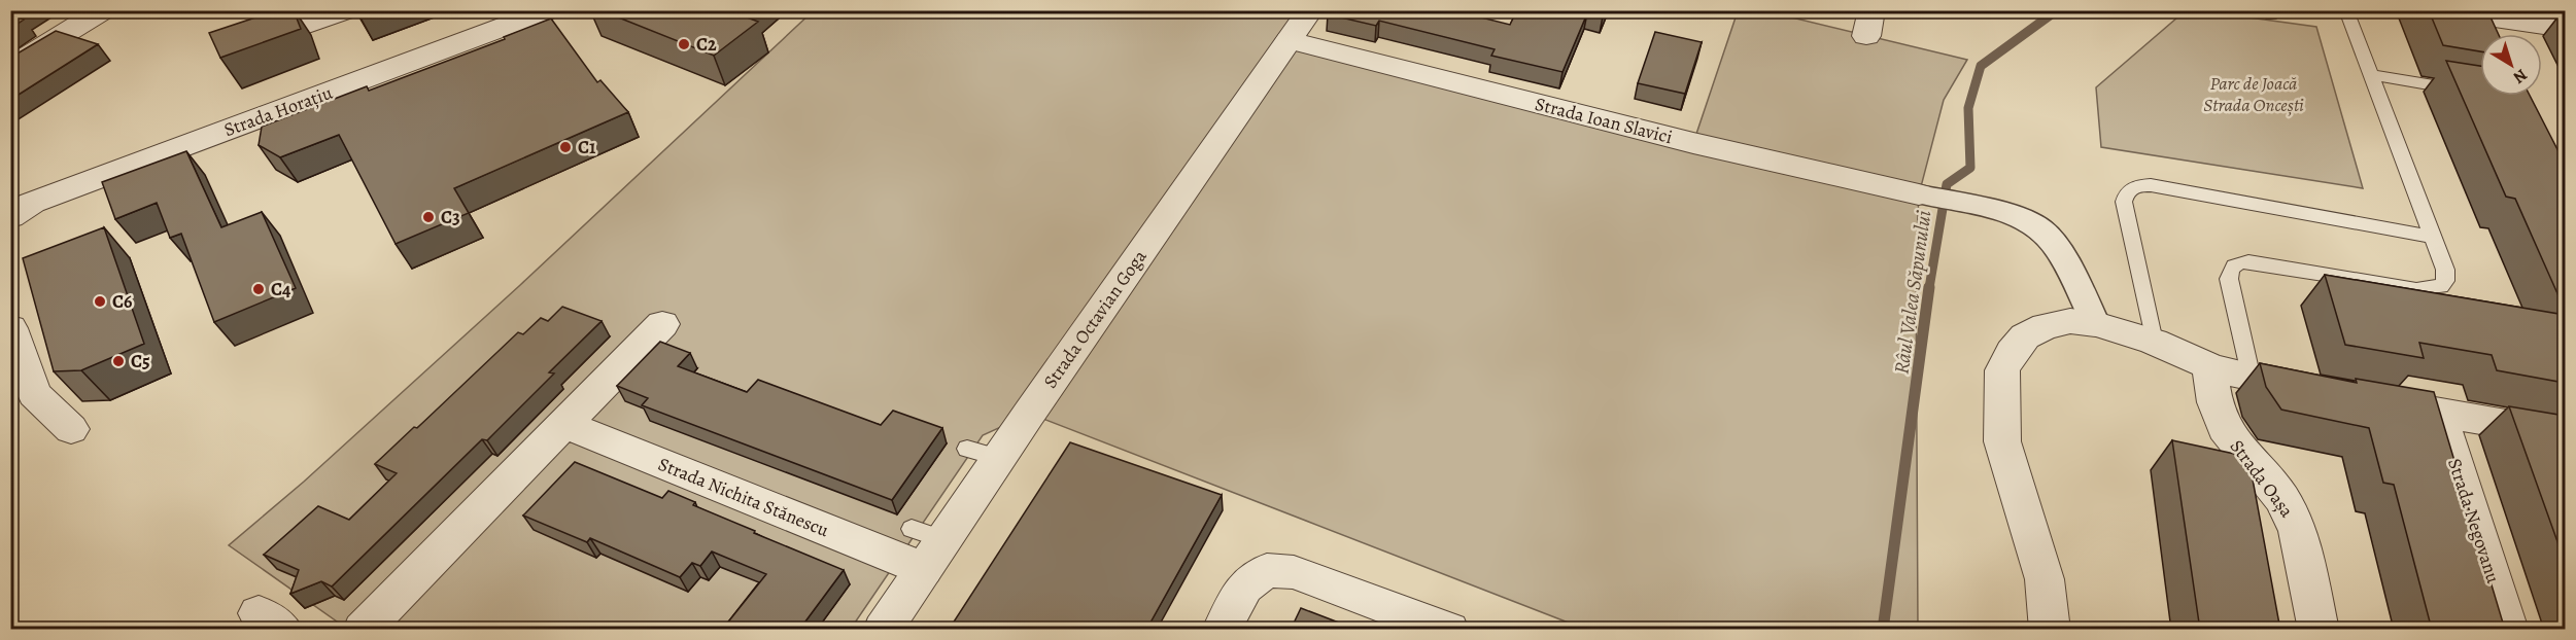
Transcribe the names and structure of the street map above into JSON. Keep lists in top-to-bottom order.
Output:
{
  "streets": {
    "street": [
      "Strada Horațiu",
      "Strada Ioan Slavici",
      "Strada Octavian Goga",
      "Strada Oașa",
      "Strada Nichita Stănescu",
      "Strada Negovanu"
    ]
  },
  "crossings": [
    ["Strada Ioan Slavici", "Strada Octavian Goga"],
    ["Strada Octavian Goga", "Strada Nichita Stănescu"]
  ],
  "water": ["Râul Valea Săpunului"],
  "parks": ["Parc de Joacă Strada Oncești"],
  "places": [
    "C2",
    "C1",
    "C3",
    "C4",
    "C6",
    "C5"
  ],
  "north": "bottom right"
}
